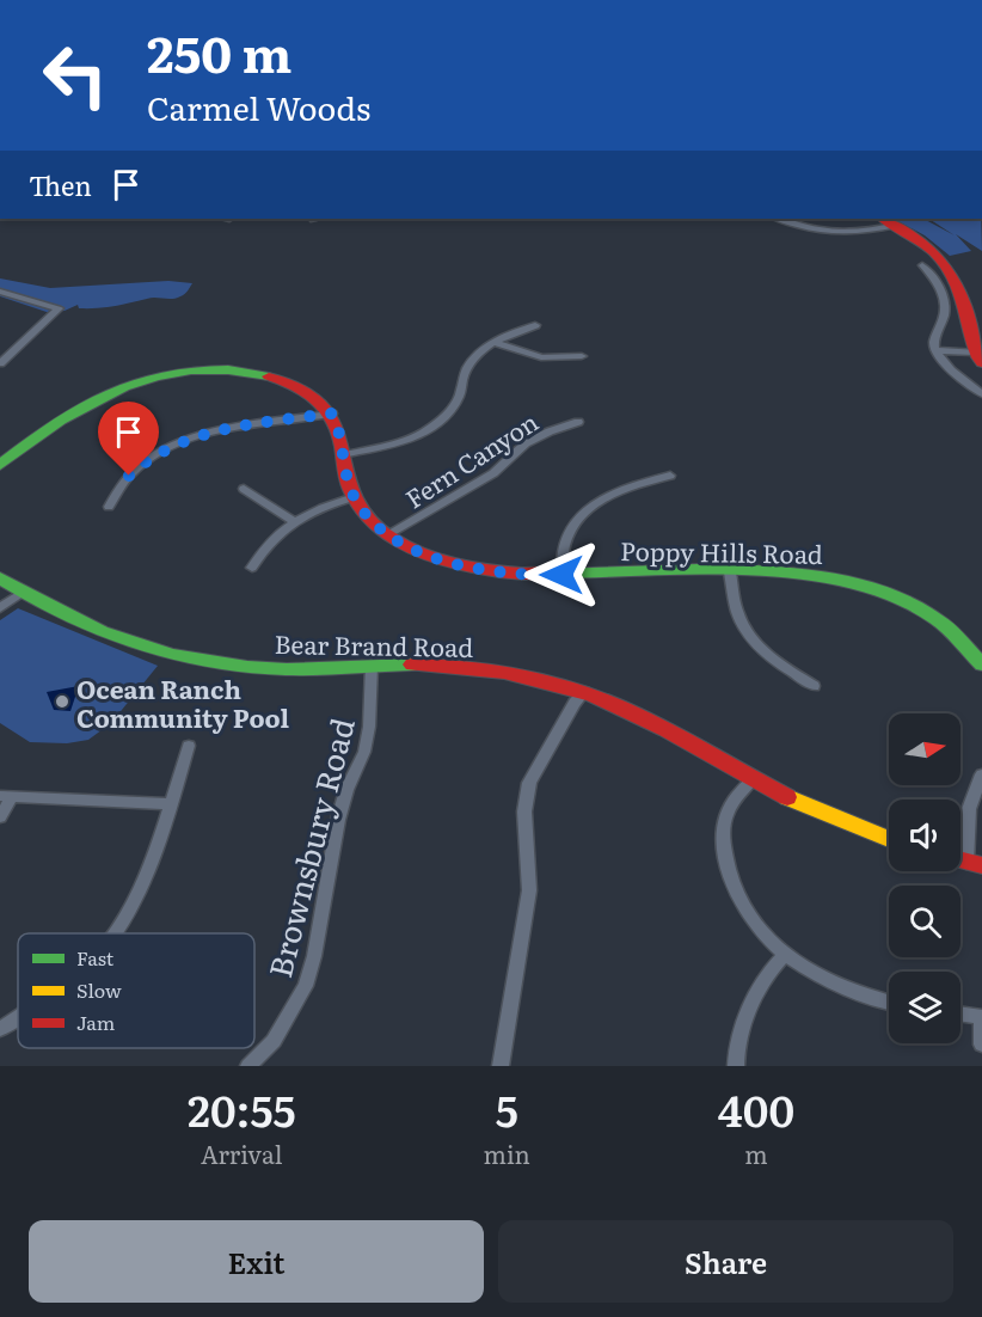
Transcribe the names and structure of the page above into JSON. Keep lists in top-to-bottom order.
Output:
{
  "streets": {
    "street": [
      "Fern Canyon",
      "Poppy Hills Road",
      "Bear Brand Road",
      "Brownsbury Road"
    ]
  },
  "crossings": [
    ["Fern Canyon", "Poppy Hills Road"],
    ["Bear Brand Road", "Brownsbury Road"]
  ],
  "places": ["Ocean Ranch Community Pool"],
  "legend": ["Fast", "Slow", "Jam"],
  "north": "right",
  "page": {
    "turn": ["250 m", "Carmel Woods"],
    "then": "Then",
    "eta": [
      "20:55",
      "Arrival",
      "5",
      "min",
      "400",
      "m"
    ],
    "buttons": ["Exit", "Share"]
  }
}
